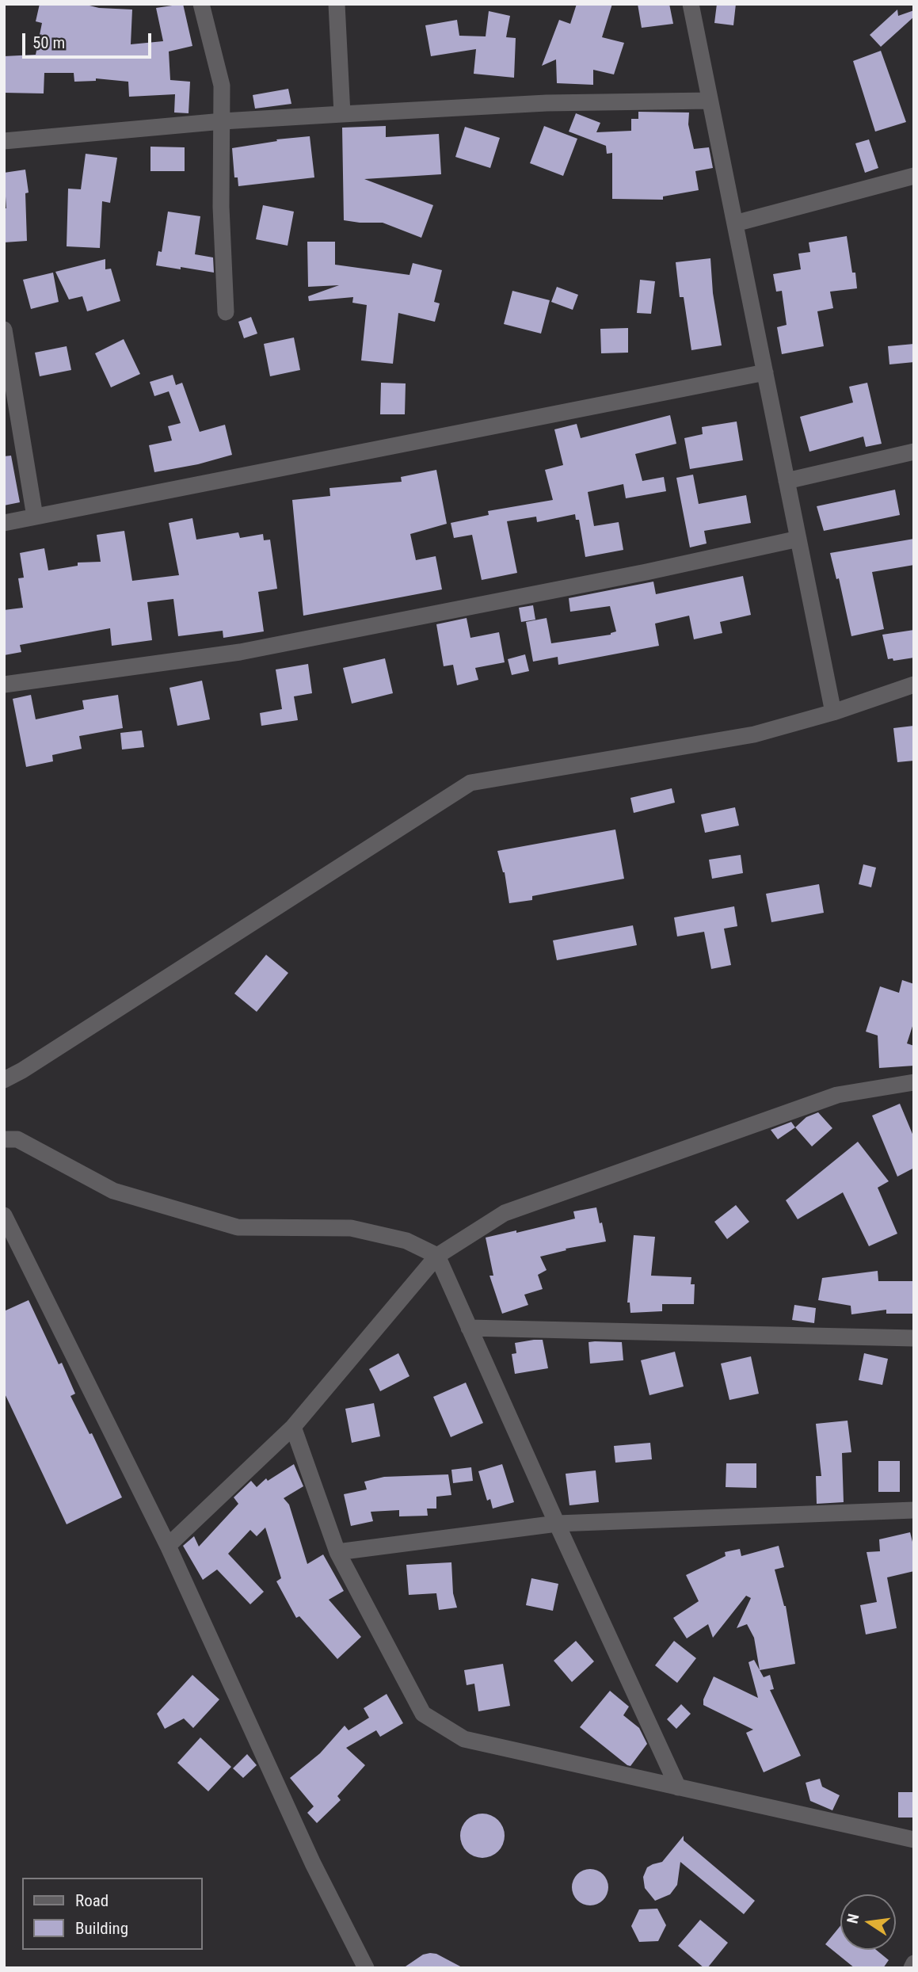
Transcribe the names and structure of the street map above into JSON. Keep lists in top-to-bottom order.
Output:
{
  "legend": ["Road", "Building"],
  "scale_bar": "50 m",
  "north": "left"
}
